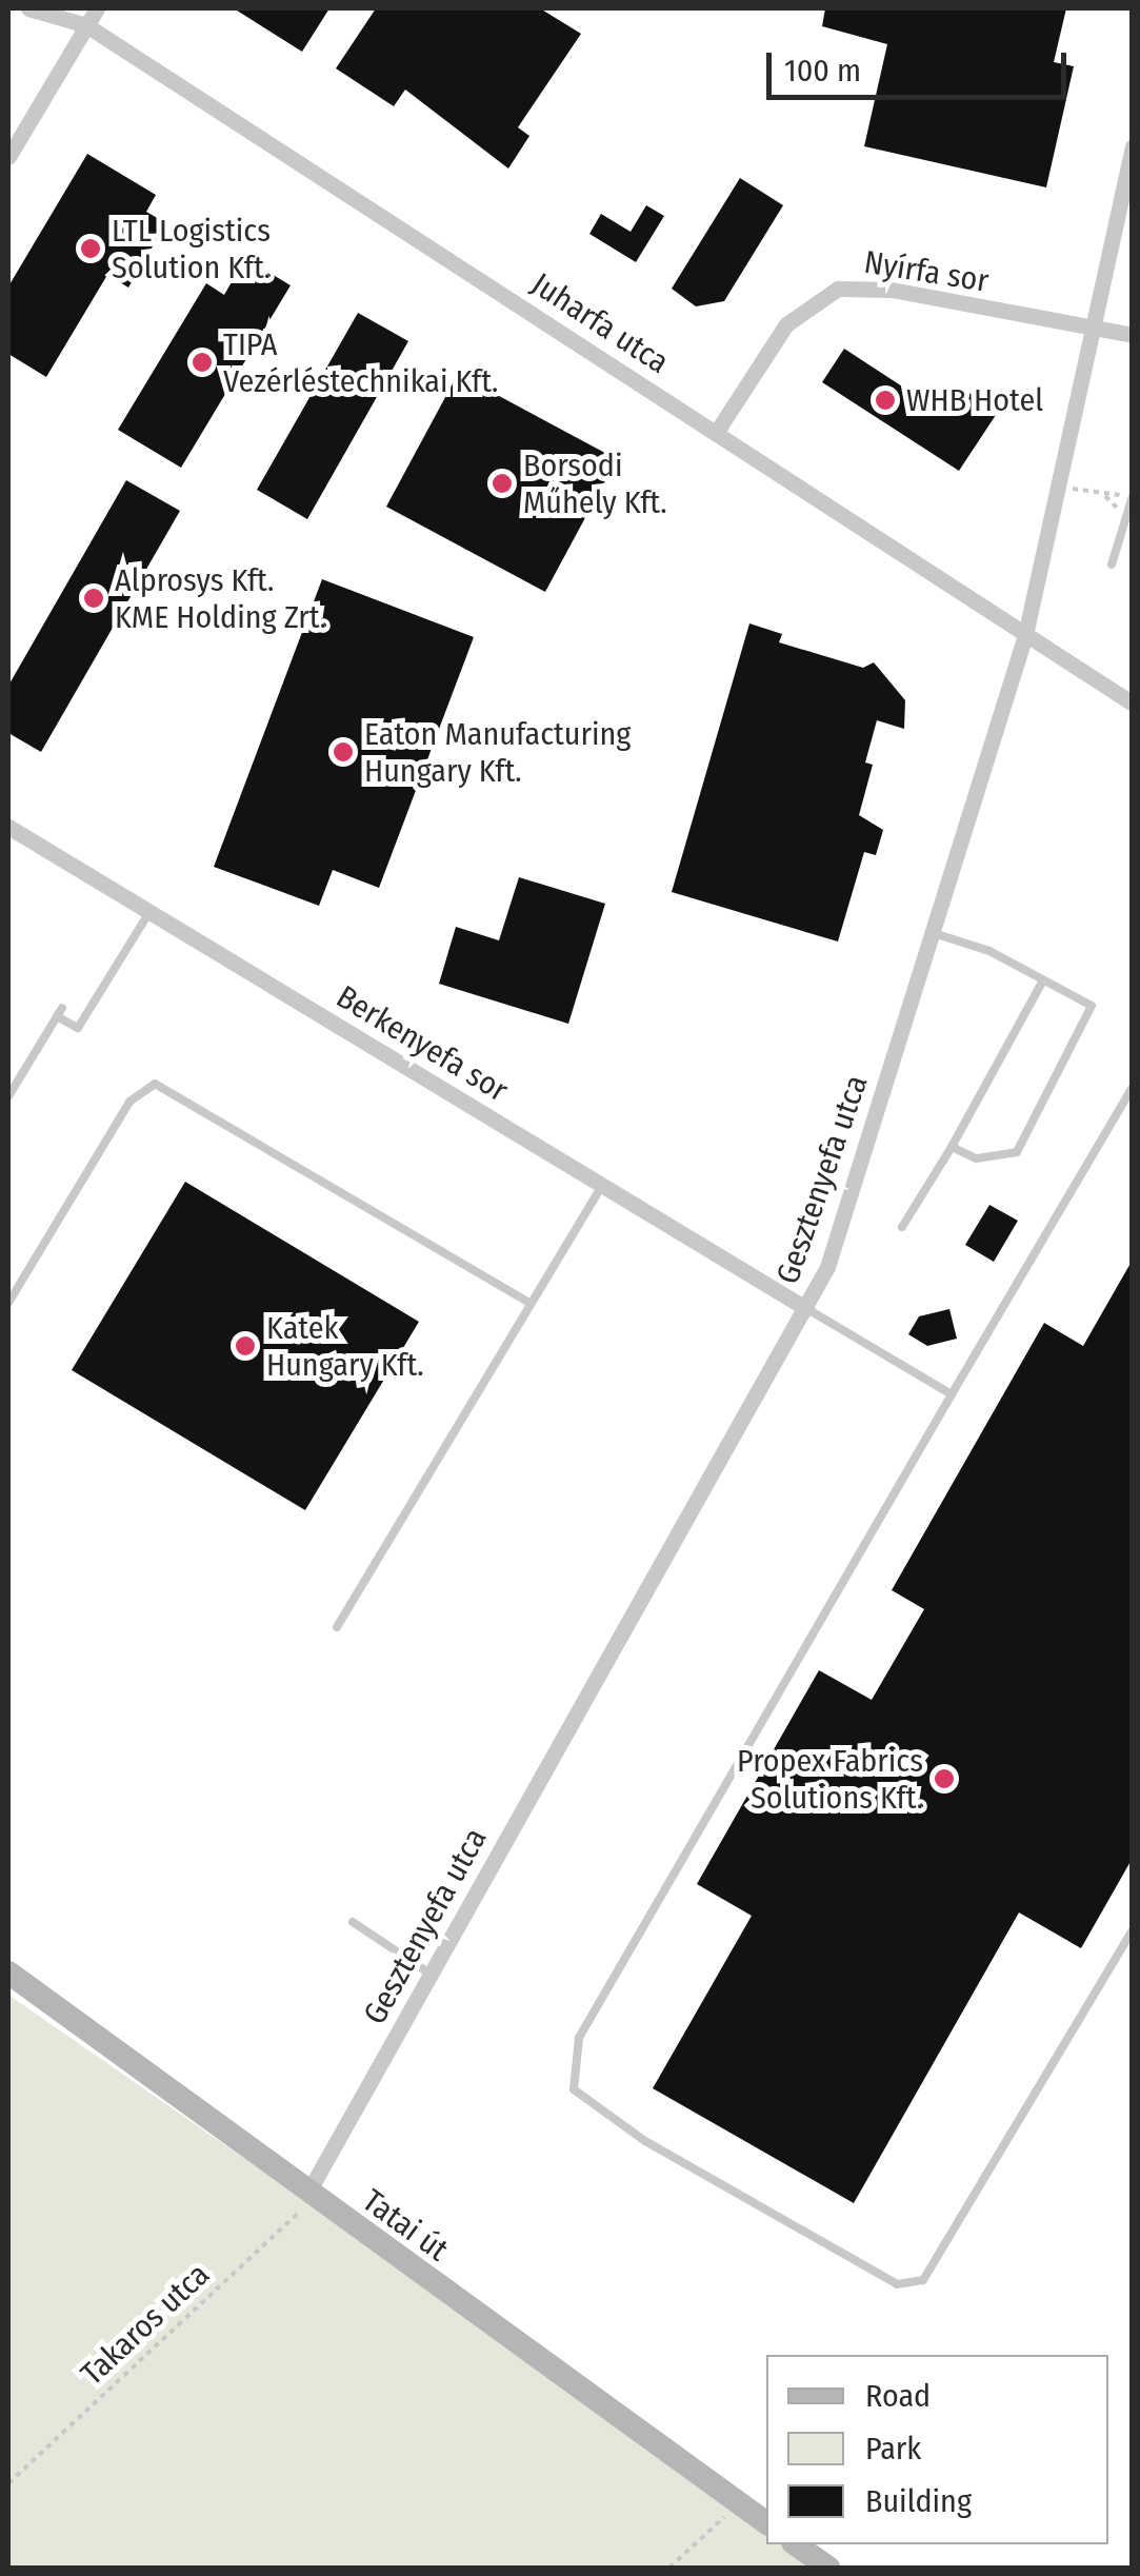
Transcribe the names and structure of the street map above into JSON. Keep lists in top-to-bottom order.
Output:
{
  "streets": {
    "street": [
      "Nyírfa sor",
      "Juharfa utca",
      "Berkenyefa sor",
      "Gesztenyefa utca",
      "Tatai út"
    ],
    "path": ["Takaros utca"]
  },
  "crossings": [
    ["Nyírfa sor", "Juharfa utca"],
    ["Nyírfa sor", "Gesztenyefa utca"],
    ["Juharfa utca", "Gesztenyefa utca"],
    ["Berkenyefa sor", "Gesztenyefa utca"],
    ["Gesztenyefa utca", "Tatai út"],
    ["Gesztenyefa utca", "Takaros utca"],
    ["Tatai út", "Takaros utca"]
  ],
  "places": [
    "LTL Logistics Solution Kft.",
    "TIPA Vezérléstechnikai Kft.",
    "WHB Hotel",
    "Borsodi Műhely Kft.",
    "Alprosys Kft. KME Holding Zrt.",
    "Eaton Manufacturing Hungary Kft.",
    "Katek Hungary Kft.",
    "Propex Fabrics Solutions Kft."
  ],
  "legend": ["Road", "Park", "Building"],
  "scale_bar": "100 m"
}
